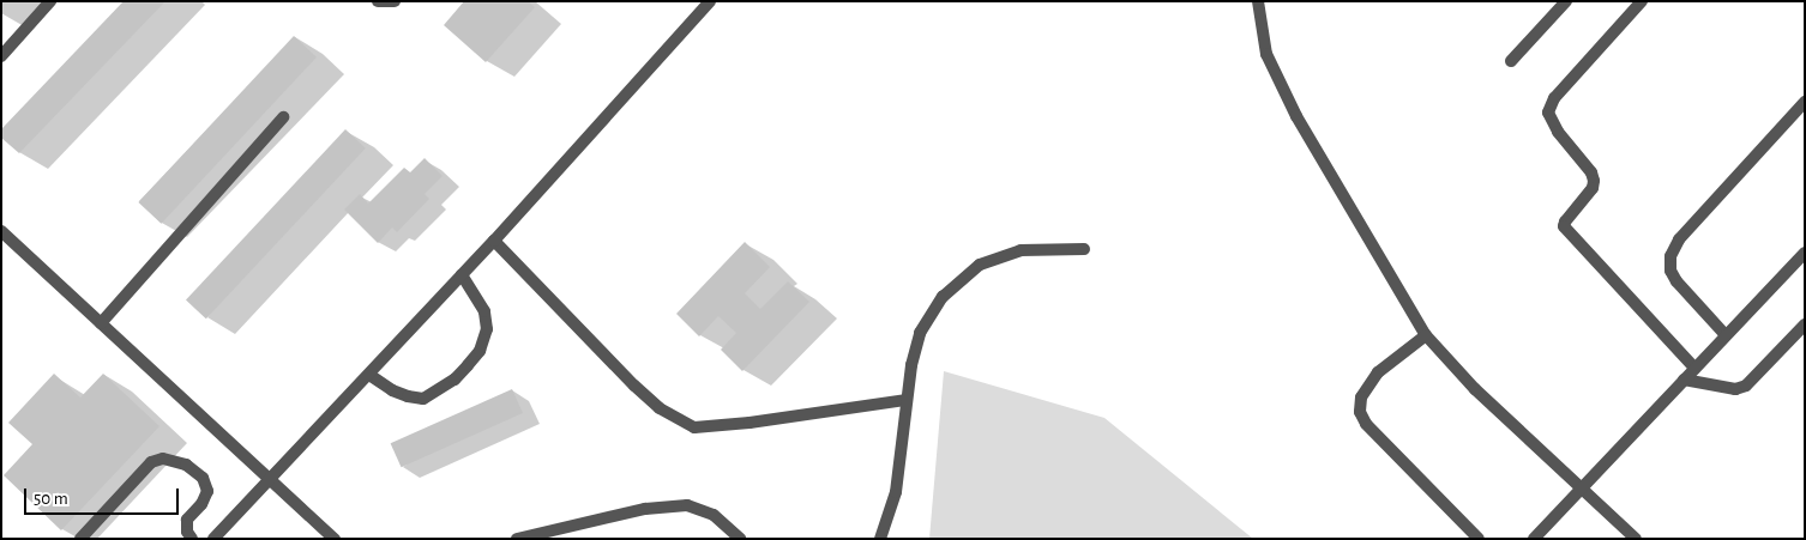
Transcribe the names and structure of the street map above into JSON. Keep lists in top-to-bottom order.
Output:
{
  "scale_bar": "50 m"
}
